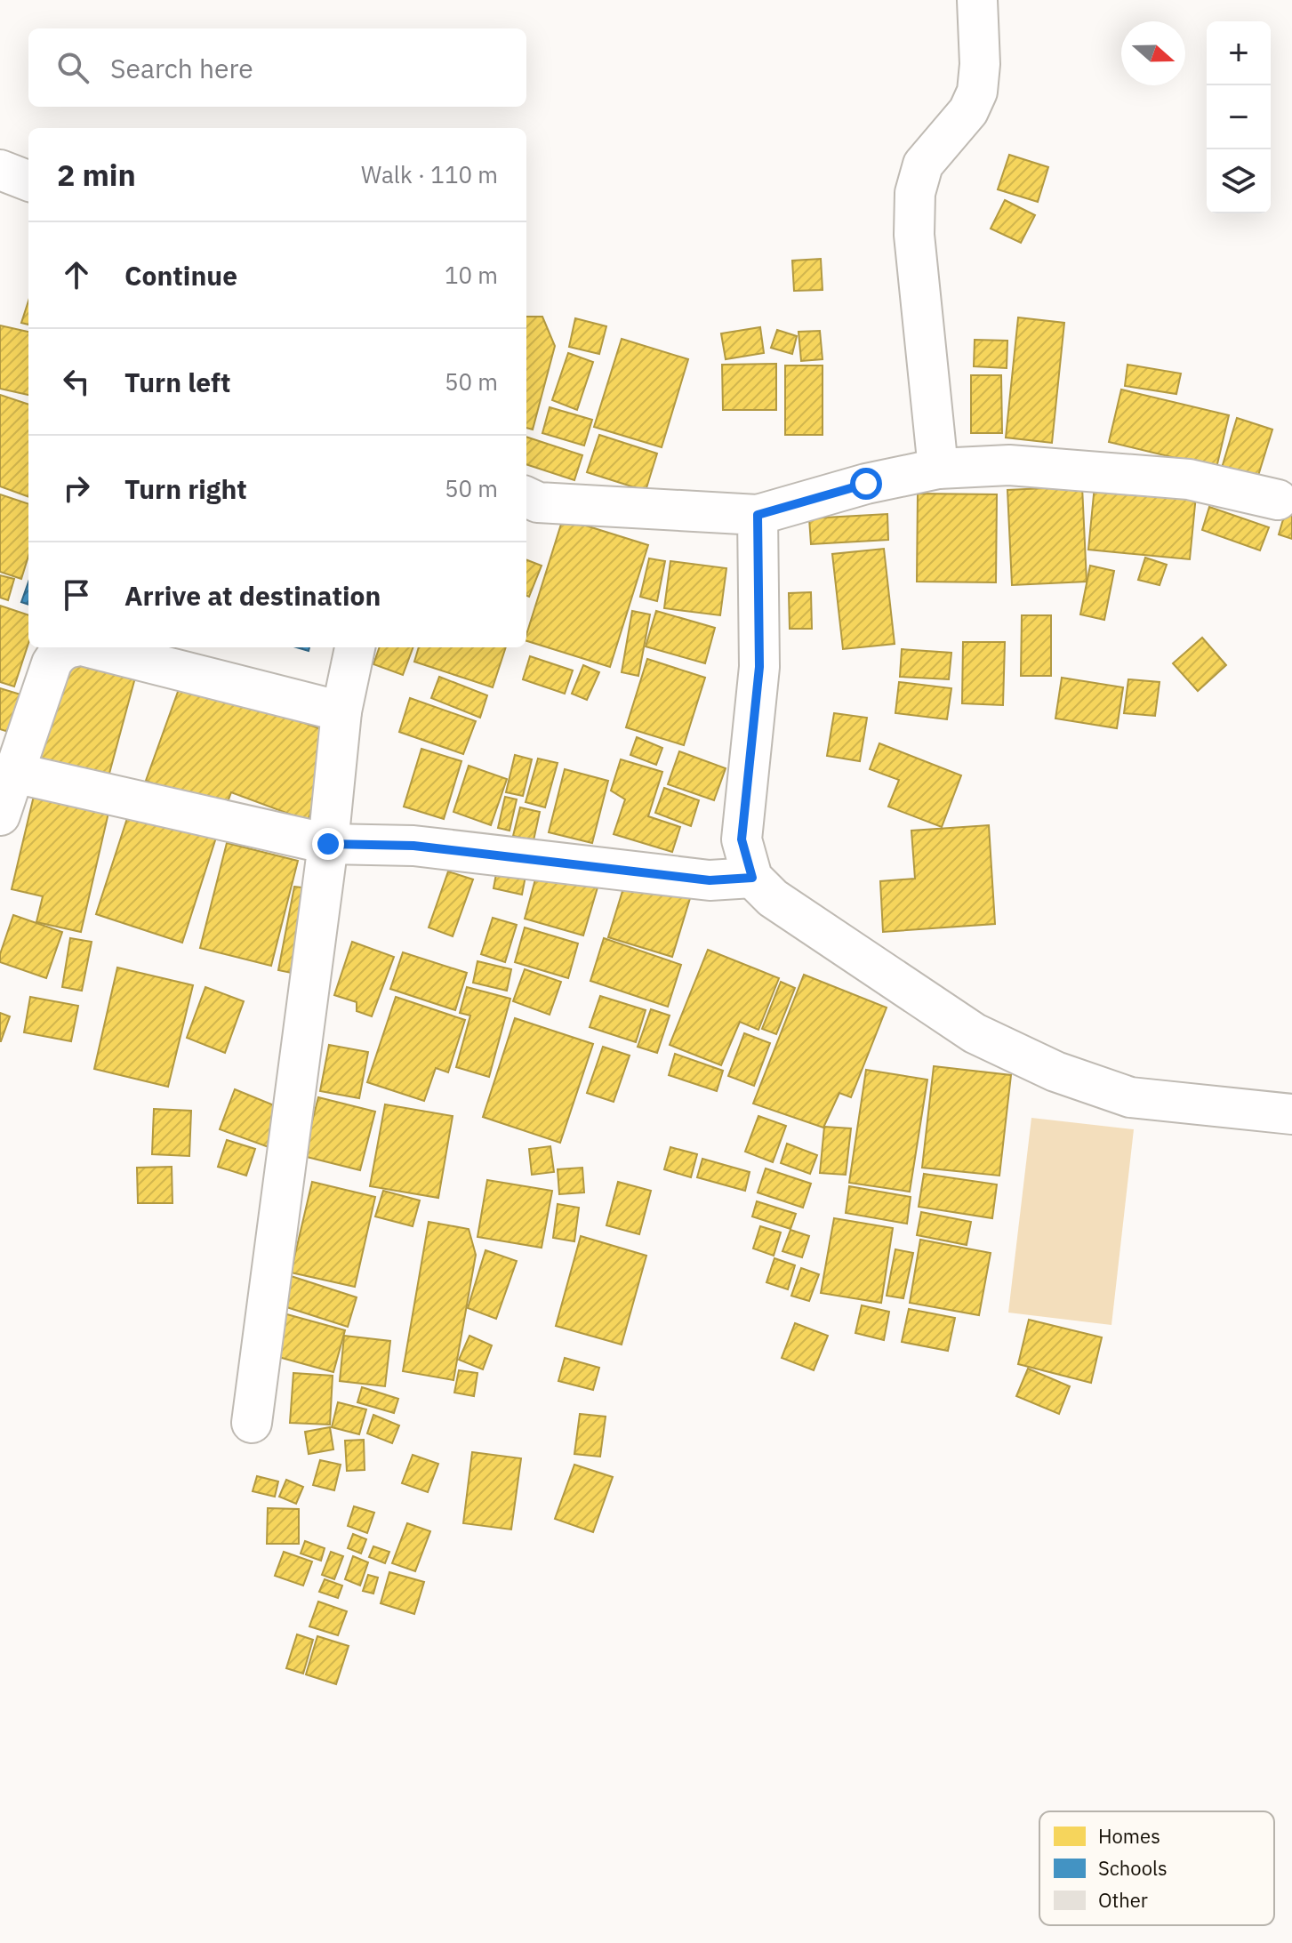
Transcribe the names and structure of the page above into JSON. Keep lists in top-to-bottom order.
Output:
{
  "legend": ["Homes", "Schools", "Other"],
  "north": "right",
  "page": {
    "map_buttons": ["+", "−"],
    "search": "Search here",
    "heading": ["2 min", "Walk · 110 m"],
    "list": [
      ["Continue", "10 m"],
      ["Turn left", "50 m"],
      ["Turn right", "50 m"],
      "Arrive at destination"
    ]
  }
}
